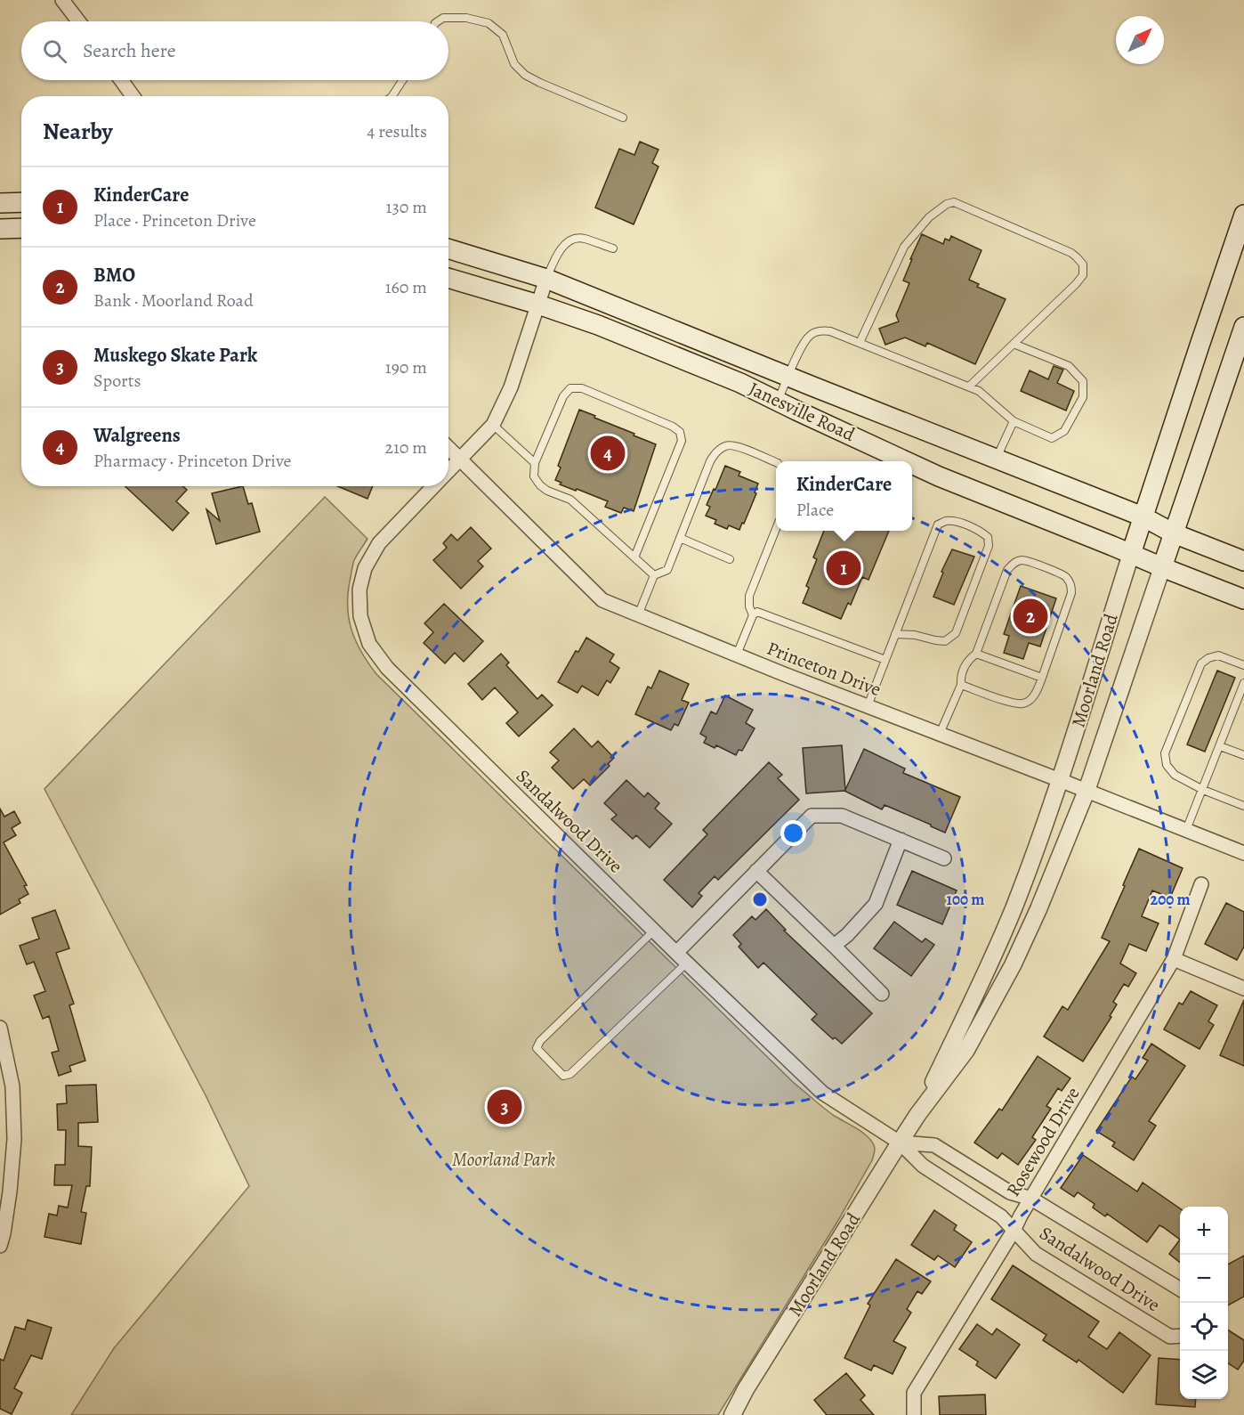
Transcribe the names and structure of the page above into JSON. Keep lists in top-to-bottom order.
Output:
{
  "streets": {
    "main road": ["Janesville Road", "Moorland Road"],
    "street": ["Princeton Drive", "Sandalwood Drive", "Rosewood Drive"]
  },
  "crossings": [
    ["Janesville Road", "Moorland Road"],
    ["Janesville Road", "Sandalwood Drive"],
    ["Princeton Drive", "Moorland Road"],
    ["Princeton Drive", "Sandalwood Drive"],
    ["Moorland Road", "Sandalwood Drive"],
    ["Sandalwood Drive", "Rosewood Drive"]
  ],
  "parks": ["Moorland Park"],
  "north": "top right",
  "page": {
    "search": "Search here",
    "heading": ["Nearby", "4 results"],
    "list": [
      {
        "mark": "1",
        "name": "KinderCare",
        "note": "Place · Princeton Drive",
        "value": "130 m"
      },
      {
        "mark": "2",
        "name": "BMO",
        "note": "Bank · Moorland Road",
        "value": "160 m"
      },
      {
        "mark": "3",
        "name": "Muskego Skate Park",
        "note": "Sports",
        "value": "190 m"
      },
      {
        "mark": "4",
        "name": "Walgreens",
        "note": "Pharmacy · Princeton Drive",
        "value": "210 m"
      }
    ],
    "pins": [
      "4",
      "1",
      "2",
      "3"
    ],
    "popup": ["KinderCare", "Place"],
    "map_buttons": ["+", "−"]
  },
  "rings": ["100 m", "200 m"]
}
